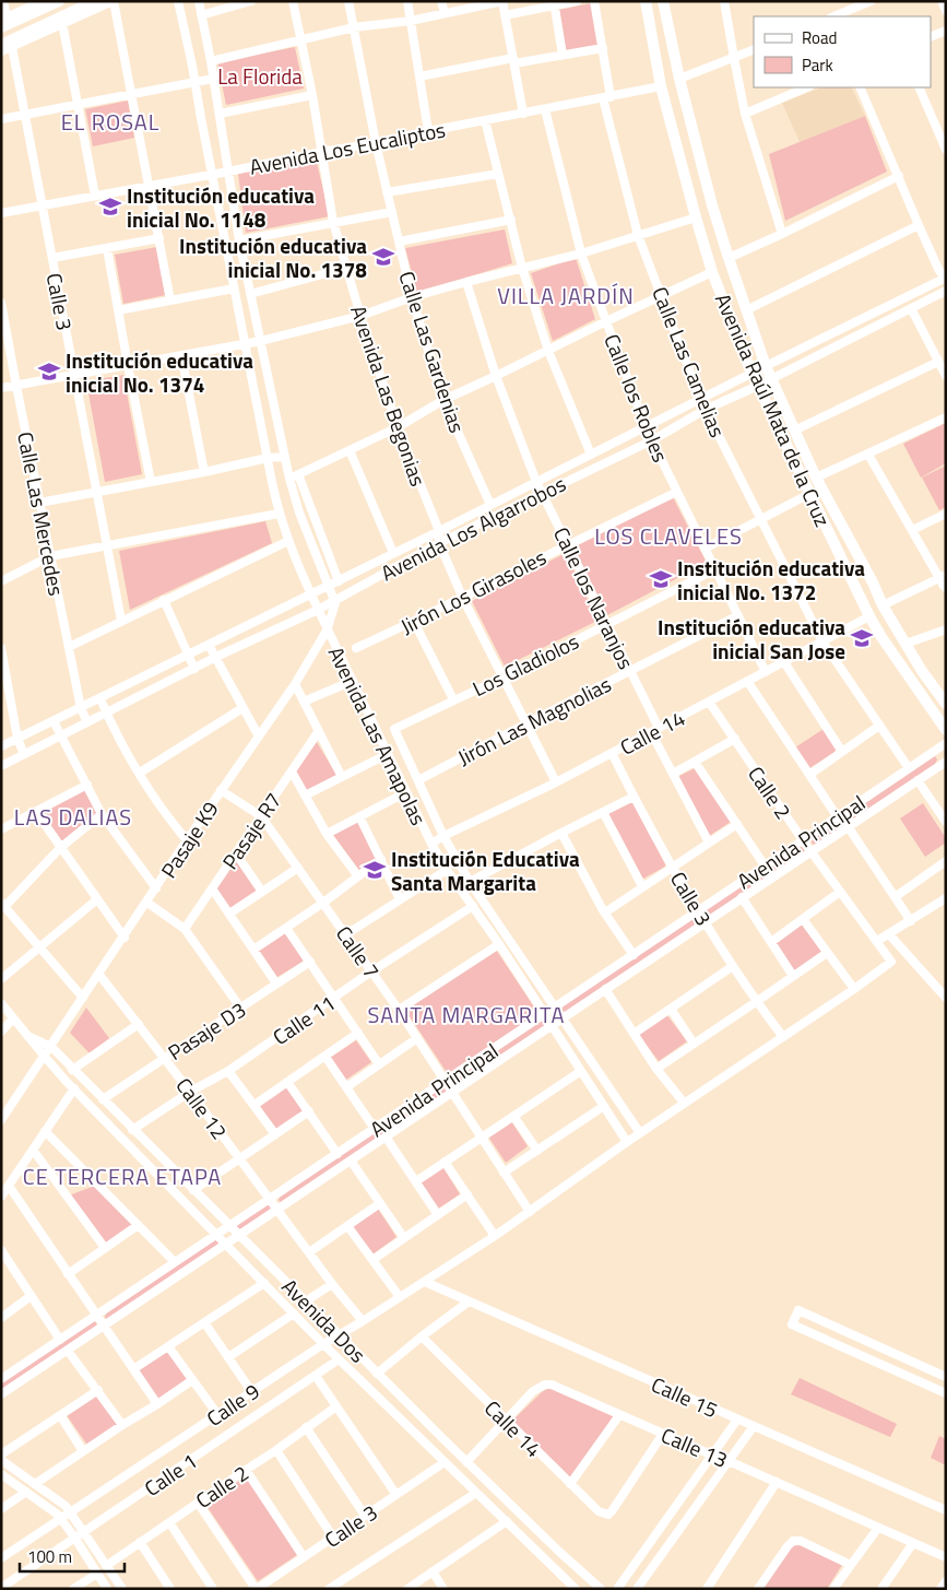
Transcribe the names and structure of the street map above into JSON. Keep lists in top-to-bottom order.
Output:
{
  "streets": {
    "main road": ["Avenida Raúl Mata de la Cruz"],
    "street": [
      "Avenida Los Eucaliptos",
      "Calle 3",
      "Calle Las Gardenias",
      "Calle Las Camelias",
      "Avenida Las Begonias",
      "Calle los Robles",
      "Calle Las Mercedes",
      "Avenida Los Algarrobos",
      "Jirón Los Girasoles",
      "Calle los Naranjos",
      "Los Gladiolos",
      "Jirón Las Magnolias",
      "Calle 14",
      "Avenida Las Amapolas",
      "Calle 2",
      "Pasaje R7",
      "Pasaje K9",
      "Avenida Principal",
      "Calle 7",
      "Calle 11",
      "Pasaje D3",
      "Calle 12",
      "Avenida Dos",
      "Calle 15",
      "Calle 9",
      "Calle 13",
      "Calle 1"
    ]
  },
  "crossings": [
    ["Avenida Los Eucaliptos", "Calle 3"],
    ["Avenida Los Eucaliptos", "Calle Las Gardenias"],
    ["Avenida Los Eucaliptos", "Calle Las Camelias"],
    ["Avenida Los Eucaliptos", "Avenida Las Begonias"],
    ["Avenida Los Eucaliptos", "Calle los Robles"],
    ["Avenida Los Eucaliptos", "Avenida Raúl Mata de la Cruz"],
    ["Avenida Los Eucaliptos", "Avenida Las Amapolas"],
    ["Calle 3", "Calle 14"],
    ["Calle 3", "Avenida Principal"],
    ["Calle 3", "Avenida Dos"],
    ["Calle Las Gardenias", "Avenida Los Algarrobos"],
    ["Calle Las Camelias", "Avenida Los Algarrobos"],
    ["Calle Las Camelias", "Calle 14"],
    ["Avenida Las Begonias", "Avenida Los Algarrobos"],
    ["Calle los Robles", "Avenida Los Algarrobos"],
    ["Calle los Robles", "Jirón Los Girasoles"],
    ["Calle los Robles", "Los Gladiolos"],
    ["Calle los Robles", "Jirón Las Magnolias"],
    ["Calle los Robles", "Calle 14"],
    ["Avenida Raúl Mata de la Cruz", "Avenida Los Algarrobos"],
    ["Avenida Raúl Mata de la Cruz", "Calle 14"],
    ["Calle Las Mercedes", "Avenida Los Algarrobos"],
    ["Avenida Los Algarrobos", "Calle los Naranjos"],
    ["Avenida Los Algarrobos", "Avenida Las Amapolas"],
    ["Jirón Los Girasoles", "Calle los Naranjos"],
    ["Calle los Naranjos", "Los Gladiolos"],
    ["Calle los Naranjos", "Jirón Las Magnolias"],
    ["Calle los Naranjos", "Calle 14"],
    ["Los Gladiolos", "Avenida Las Amapolas"],
    ["Jirón Las Magnolias", "Avenida Las Amapolas"],
    ["Calle 14", "Avenida Las Amapolas"],
    ["Calle 14", "Calle 2"],
    ["Calle 14", "Calle 13"],
    ["Avenida Las Amapolas", "Pasaje K9"],
    ["Avenida Las Amapolas", "Avenida Principal"],
    ["Avenida Las Amapolas", "Calle 11"],
    ["Calle 2", "Avenida Principal"],
    ["Pasaje R7", "Calle 7"],
    ["Pasaje K9", "Calle 7"],
    ["Pasaje K9", "Calle 12"],
    ["Pasaje K9", "Avenida Dos"],
    ["Avenida Principal", "Calle 7"],
    ["Avenida Principal", "Calle 12"],
    ["Avenida Principal", "Avenida Dos"],
    ["Calle 7", "Calle 11"],
    ["Calle 11", "Calle 12"],
    ["Calle 11", "Avenida Dos"],
    ["Pasaje D3", "Calle 12"],
    ["Pasaje D3", "Avenida Dos"],
    ["Avenida Dos", "Calle 9"],
    ["Avenida Dos", "Calle 13"],
    ["Avenida Dos", "Calle 1"]
  ],
  "districts": [
    "EL ROSAL",
    "VILLA JARDÍN",
    "LOS CLAVELES",
    "LAS DALIAS",
    "SANTA MARGARITA",
    "CE TERCERA ETAPA"
  ],
  "parks": ["La Florida"],
  "places": {
    "school or university": [
      "Institución educativa inicial No. 1148",
      "Institución educativa inicial No. 1378",
      "Institución educativa inicial No. 1374",
      "Institución educativa inicial No. 1372",
      "Institución educativa inicial San Jose",
      "Institución Educativa Santa Margarita"
    ]
  },
  "legend": ["Road", "Park"],
  "scale_bar": "100 m"
}
